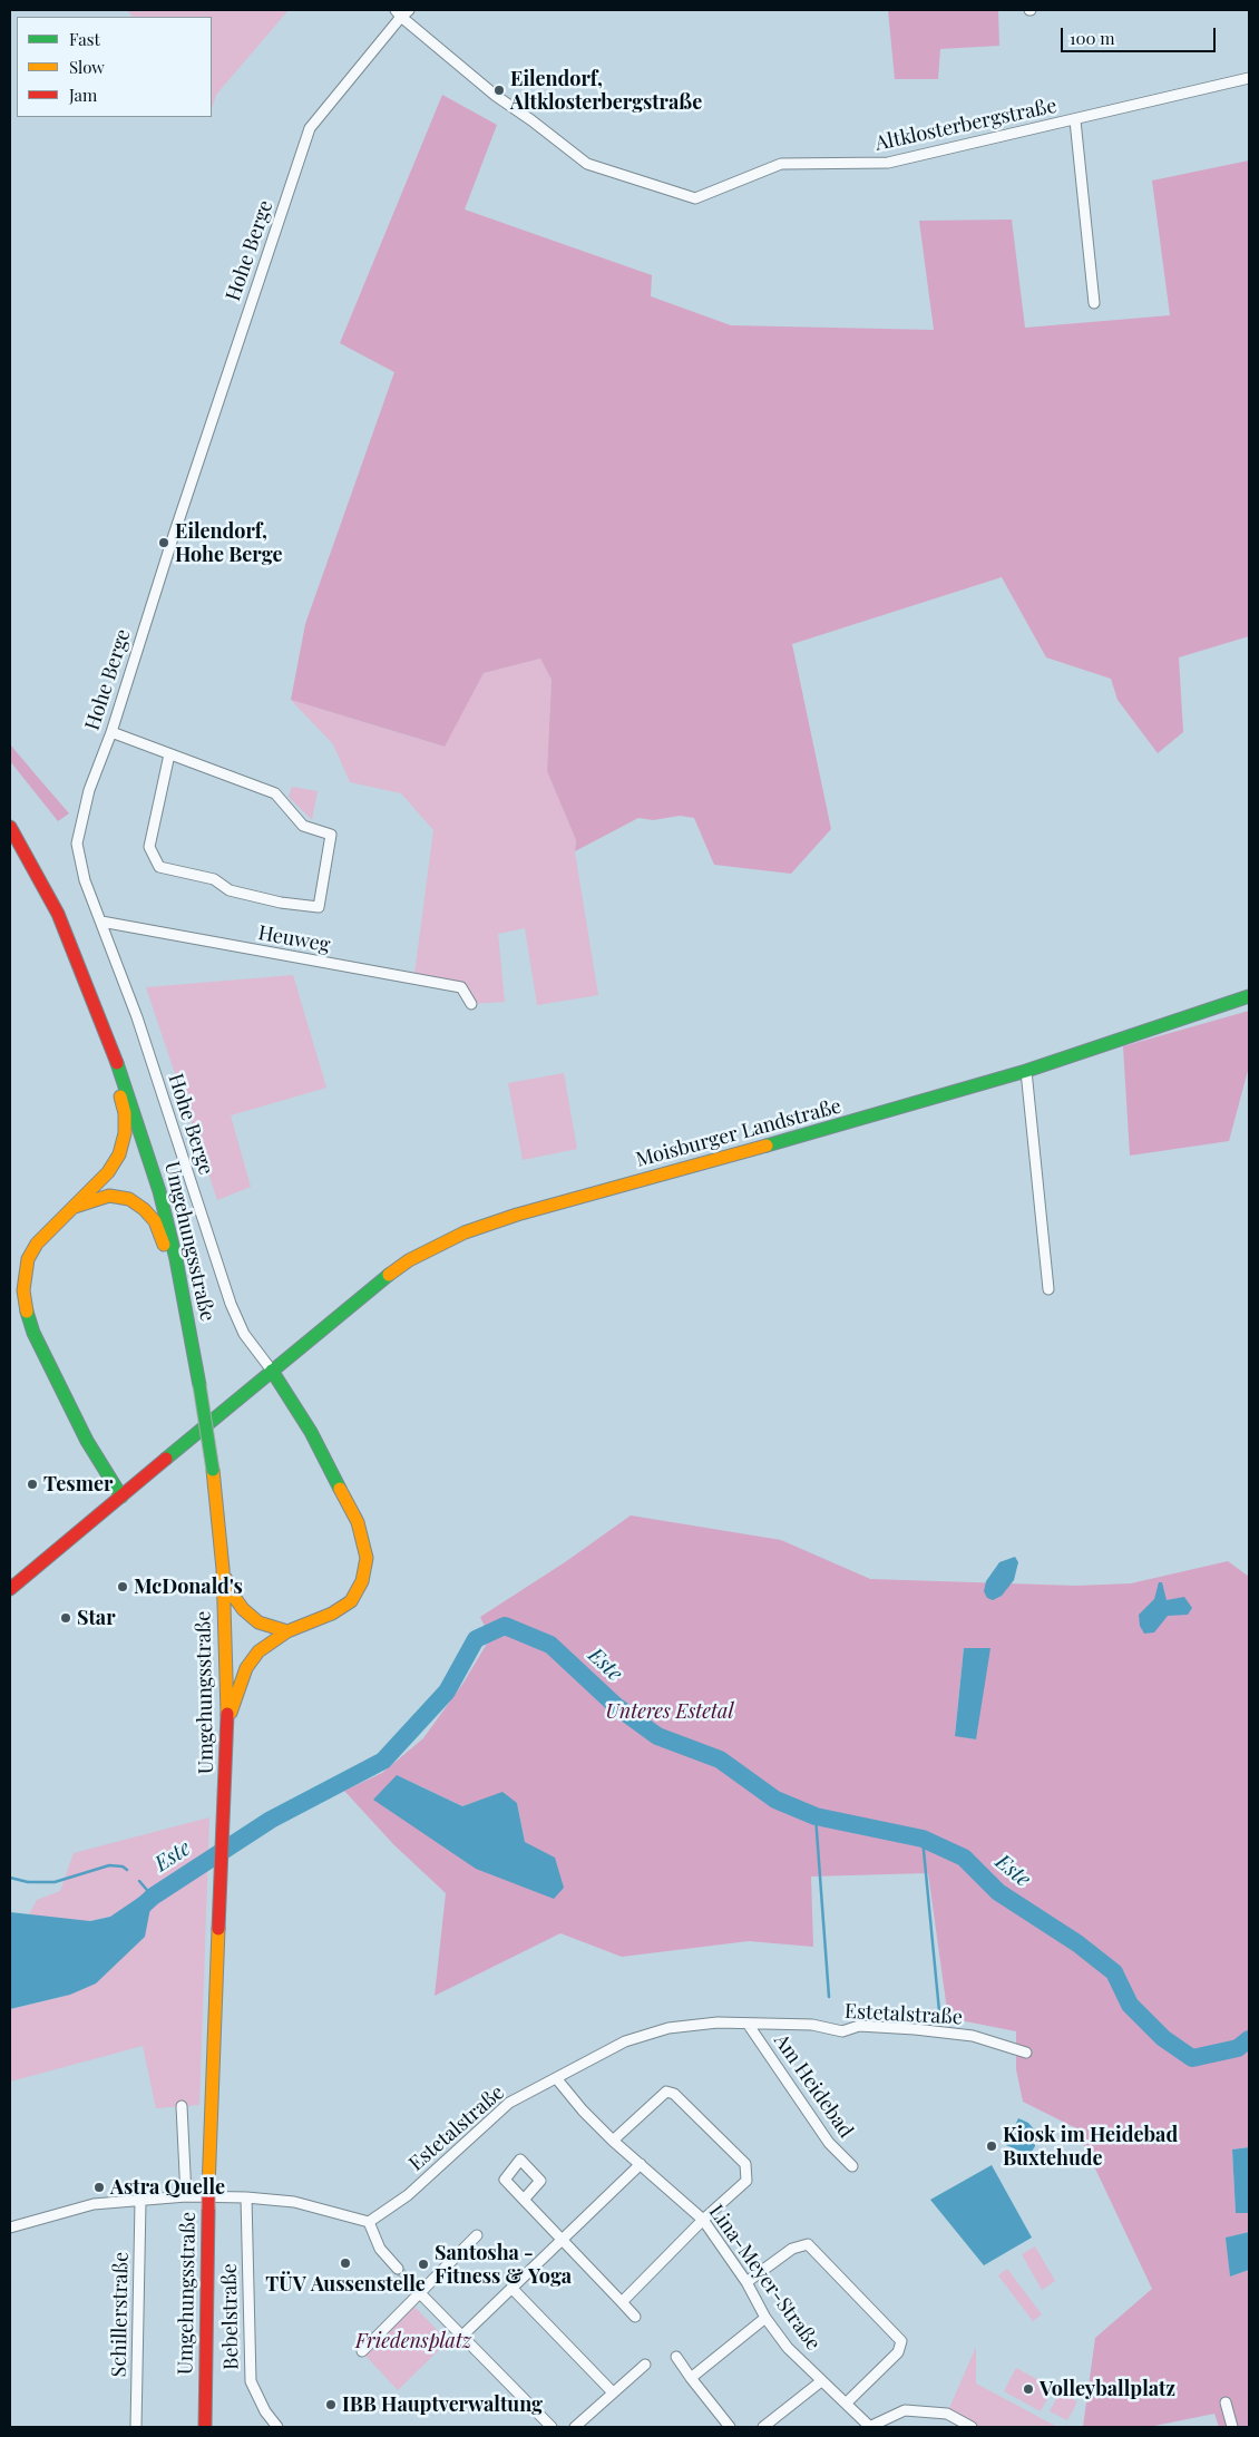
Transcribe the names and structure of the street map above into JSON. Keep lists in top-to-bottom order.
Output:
{
  "streets": {
    "main road": ["Moisburger Landstraße", "Umgehungsstraße"],
    "street": [
      "Altklosterbergstraße",
      "Hohe Berge",
      "Heuweg",
      "Estetalstraße",
      "Am Heidebad",
      "Lina-Meyer-Straße",
      "Schillerstraße",
      "Bebelstraße"
    ]
  },
  "crossings": [
    ["Altklosterbergstraße", "Hohe Berge"],
    ["Hohe Berge", "Heuweg"],
    ["Hohe Berge", "Moisburger Landstraße"],
    ["Estetalstraße", "Am Heidebad"],
    ["Estetalstraße", "Lina-Meyer-Straße"]
  ],
  "water": ["Este"],
  "parks": ["Unteres Estetal", "Friedensplatz"],
  "places": [
    "Eilendorf, Altklosterbergstraße",
    "Eilendorf, Hohe Berge",
    "Tesmer",
    "McDonald's",
    "Star",
    "Kiosk im Heidebad Buxtehude",
    "Astra Quelle",
    "TÜV Aussenstelle",
    "Santosha - Fitness & Yoga",
    "Volleyballplatz",
    "IBB Hauptverwaltung"
  ],
  "legend": ["Fast", "Slow", "Jam"],
  "scale_bar": "100 m"
}
